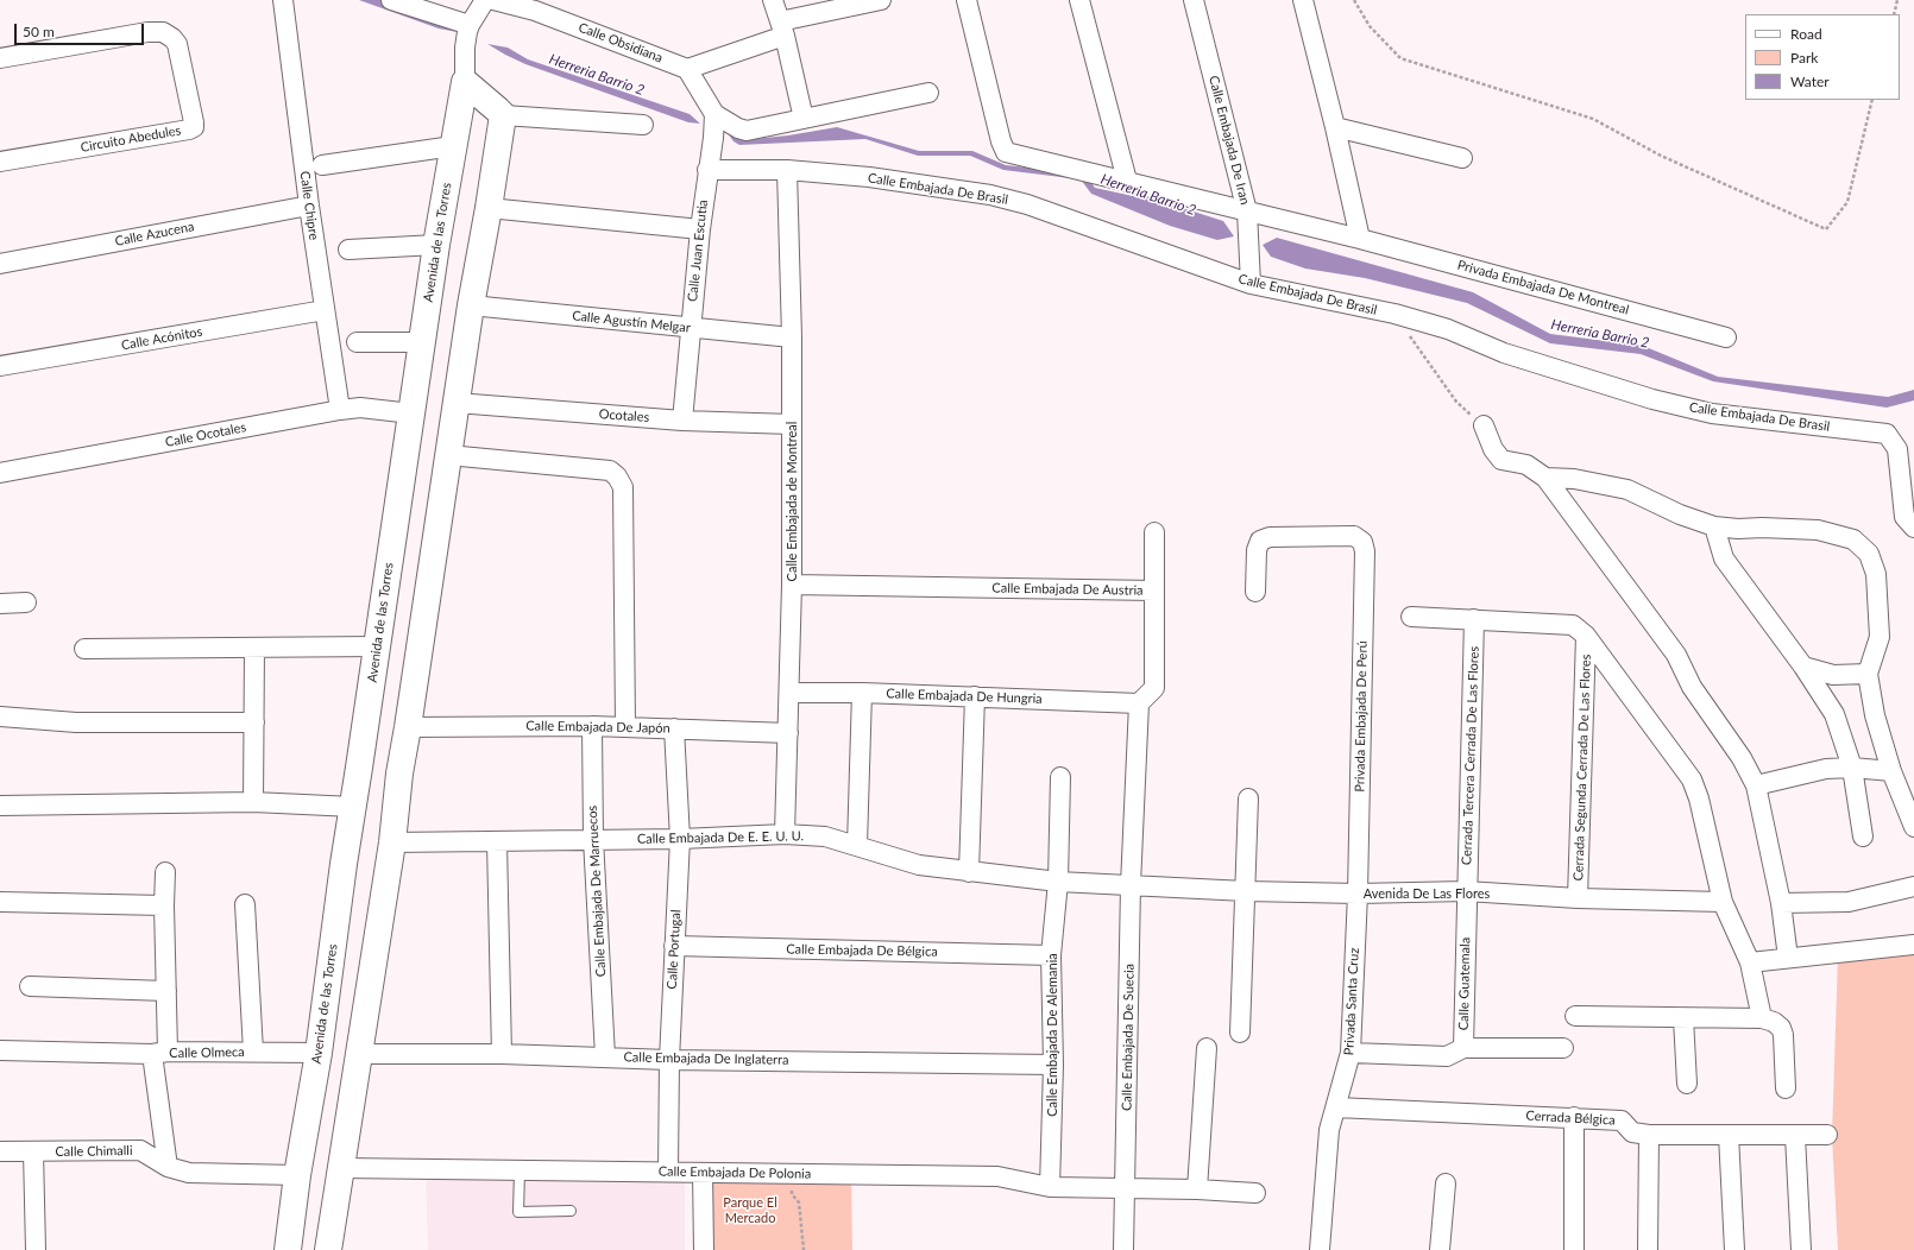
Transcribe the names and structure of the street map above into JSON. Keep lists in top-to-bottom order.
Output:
{
  "streets": {
    "main road": ["Avenida de las Torres"],
    "street": [
      "Calle Obsidiana",
      "Circuito Abedules",
      "Calle Embajada De Iran",
      "Calle Embajada De Brasil",
      "Calle Chipre",
      "Calle Azucena",
      "Calle Juan Escutia",
      "Privada Embajada De Montreal",
      "Calle Agustín Melgar",
      "Calle Acónitos",
      "Ocotales",
      "Calle Ocotales",
      "Calle Embajada de Montreal",
      "Calle Embajada De Austria",
      "Calle Embajada De Hungria",
      "Privada Embajada De Perú",
      "Calle Embajada De Japón",
      "Cerrada Tercera Cerrada De Las Flores",
      "Cerrada Segunda Cerrada De Las Flores",
      "Calle Embajada De E. E. U. U.",
      "Calle Embajada De Marruecos",
      "Avenida De Las Flores",
      "Calle Portugal",
      "Calle Embajada De Bélgica",
      "Calle Guatemala",
      "Privada Santa Cruz",
      "Calle Embajada De Alemania",
      "Calle Embajada De Suecia",
      "Calle Olmeca",
      "Calle Embajada De Inglaterra",
      "Cerrada Bélgica",
      "Calle Chimalli",
      "Calle Embajada De Polonia"
    ]
  },
  "crossings": [
    ["Calle Embajada De Iran", "Calle Embajada De Brasil"],
    ["Calle Embajada De Brasil", "Calle Juan Escutia"],
    ["Calle Embajada De Brasil", "Calle Embajada de Montreal"],
    ["Calle Chipre", "Calle Azucena"],
    ["Calle Chipre", "Calle Acónitos"],
    ["Calle Chipre", "Calle Ocotales"],
    ["Avenida de las Torres", "Calle Ocotales"],
    ["Avenida de las Torres", "Calle Olmeca"],
    ["Avenida de las Torres", "Calle Chimalli"],
    ["Calle Juan Escutia", "Calle Agustín Melgar"],
    ["Calle Juan Escutia", "Ocotales"],
    ["Calle Agustín Melgar", "Calle Embajada de Montreal"],
    ["Ocotales", "Calle Embajada de Montreal"],
    ["Calle Embajada de Montreal", "Calle Embajada De Austria"],
    ["Calle Embajada de Montreal", "Calle Embajada De Hungria"],
    ["Calle Embajada de Montreal", "Calle Embajada De Japón"],
    ["Calle Embajada de Montreal", "Calle Embajada De E. E. U. U."],
    ["Calle Embajada De Austria", "Calle Embajada De Hungria"],
    ["Privada Embajada De Perú", "Avenida De Las Flores"],
    ["Privada Embajada De Perú", "Privada Santa Cruz"],
    ["Calle Embajada De Japón", "Calle Embajada De Marruecos"],
    ["Calle Embajada De Japón", "Calle Portugal"],
    ["Cerrada Tercera Cerrada De Las Flores", "Avenida De Las Flores"],
    ["Cerrada Tercera Cerrada De Las Flores", "Calle Guatemala"],
    ["Cerrada Segunda Cerrada De Las Flores", "Avenida De Las Flores"],
    ["Calle Embajada De E. E. U. U.", "Calle Embajada De Marruecos"],
    ["Calle Embajada De E. E. U. U.", "Avenida De Las Flores"],
    ["Calle Embajada De E. E. U. U.", "Calle Portugal"],
    ["Calle Embajada De E. E. U. U.", "Calle Embajada De Alemania"],
    ["Calle Embajada De E. E. U. U.", "Calle Embajada De Suecia"],
    ["Calle Embajada De Marruecos", "Calle Embajada De Inglaterra"],
    ["Avenida De Las Flores", "Calle Guatemala"],
    ["Avenida De Las Flores", "Privada Santa Cruz"],
    ["Avenida De Las Flores", "Calle Embajada De Suecia"],
    ["Calle Portugal", "Calle Embajada De Bélgica"],
    ["Calle Portugal", "Calle Embajada De Inglaterra"],
    ["Calle Portugal", "Calle Embajada De Polonia"],
    ["Calle Embajada De Bélgica", "Calle Embajada De Alemania"],
    ["Calle Guatemala", "Privada Santa Cruz"],
    ["Privada Santa Cruz", "Cerrada Bélgica"],
    ["Calle Embajada De Alemania", "Calle Embajada De Inglaterra"],
    ["Calle Embajada De Alemania", "Calle Embajada De Polonia"],
    ["Calle Embajada De Suecia", "Calle Embajada De Polonia"],
    ["Calle Olmeca", "Calle Chimalli"]
  ],
  "water": ["Herreria Barrio 2"],
  "parks": ["Parque El Mercado"],
  "legend": ["Road", "Park", "Water"],
  "scale_bar": "50 m"
}
